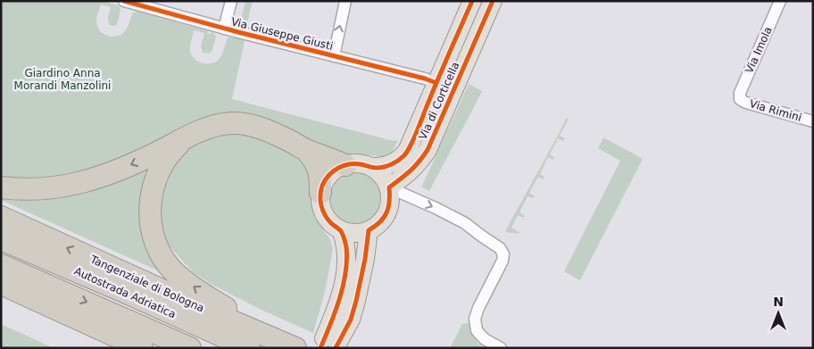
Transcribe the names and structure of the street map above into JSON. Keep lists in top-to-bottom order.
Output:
{
  "streets": {
    "highway": ["Tangenziale di Bologna", "Autostrada Adriatica"],
    "main road": ["Via di Corticella"],
    "street": ["Via Giuseppe Giusti", "Via Imola", "Via Rimini"]
  },
  "crossings": [
    ["Via Giuseppe Giusti", "Via di Corticella"],
    ["Via Imola", "Via Rimini"]
  ],
  "parks": ["Giardino Anna Morandi Manzolini"],
  "north": "top"
}
